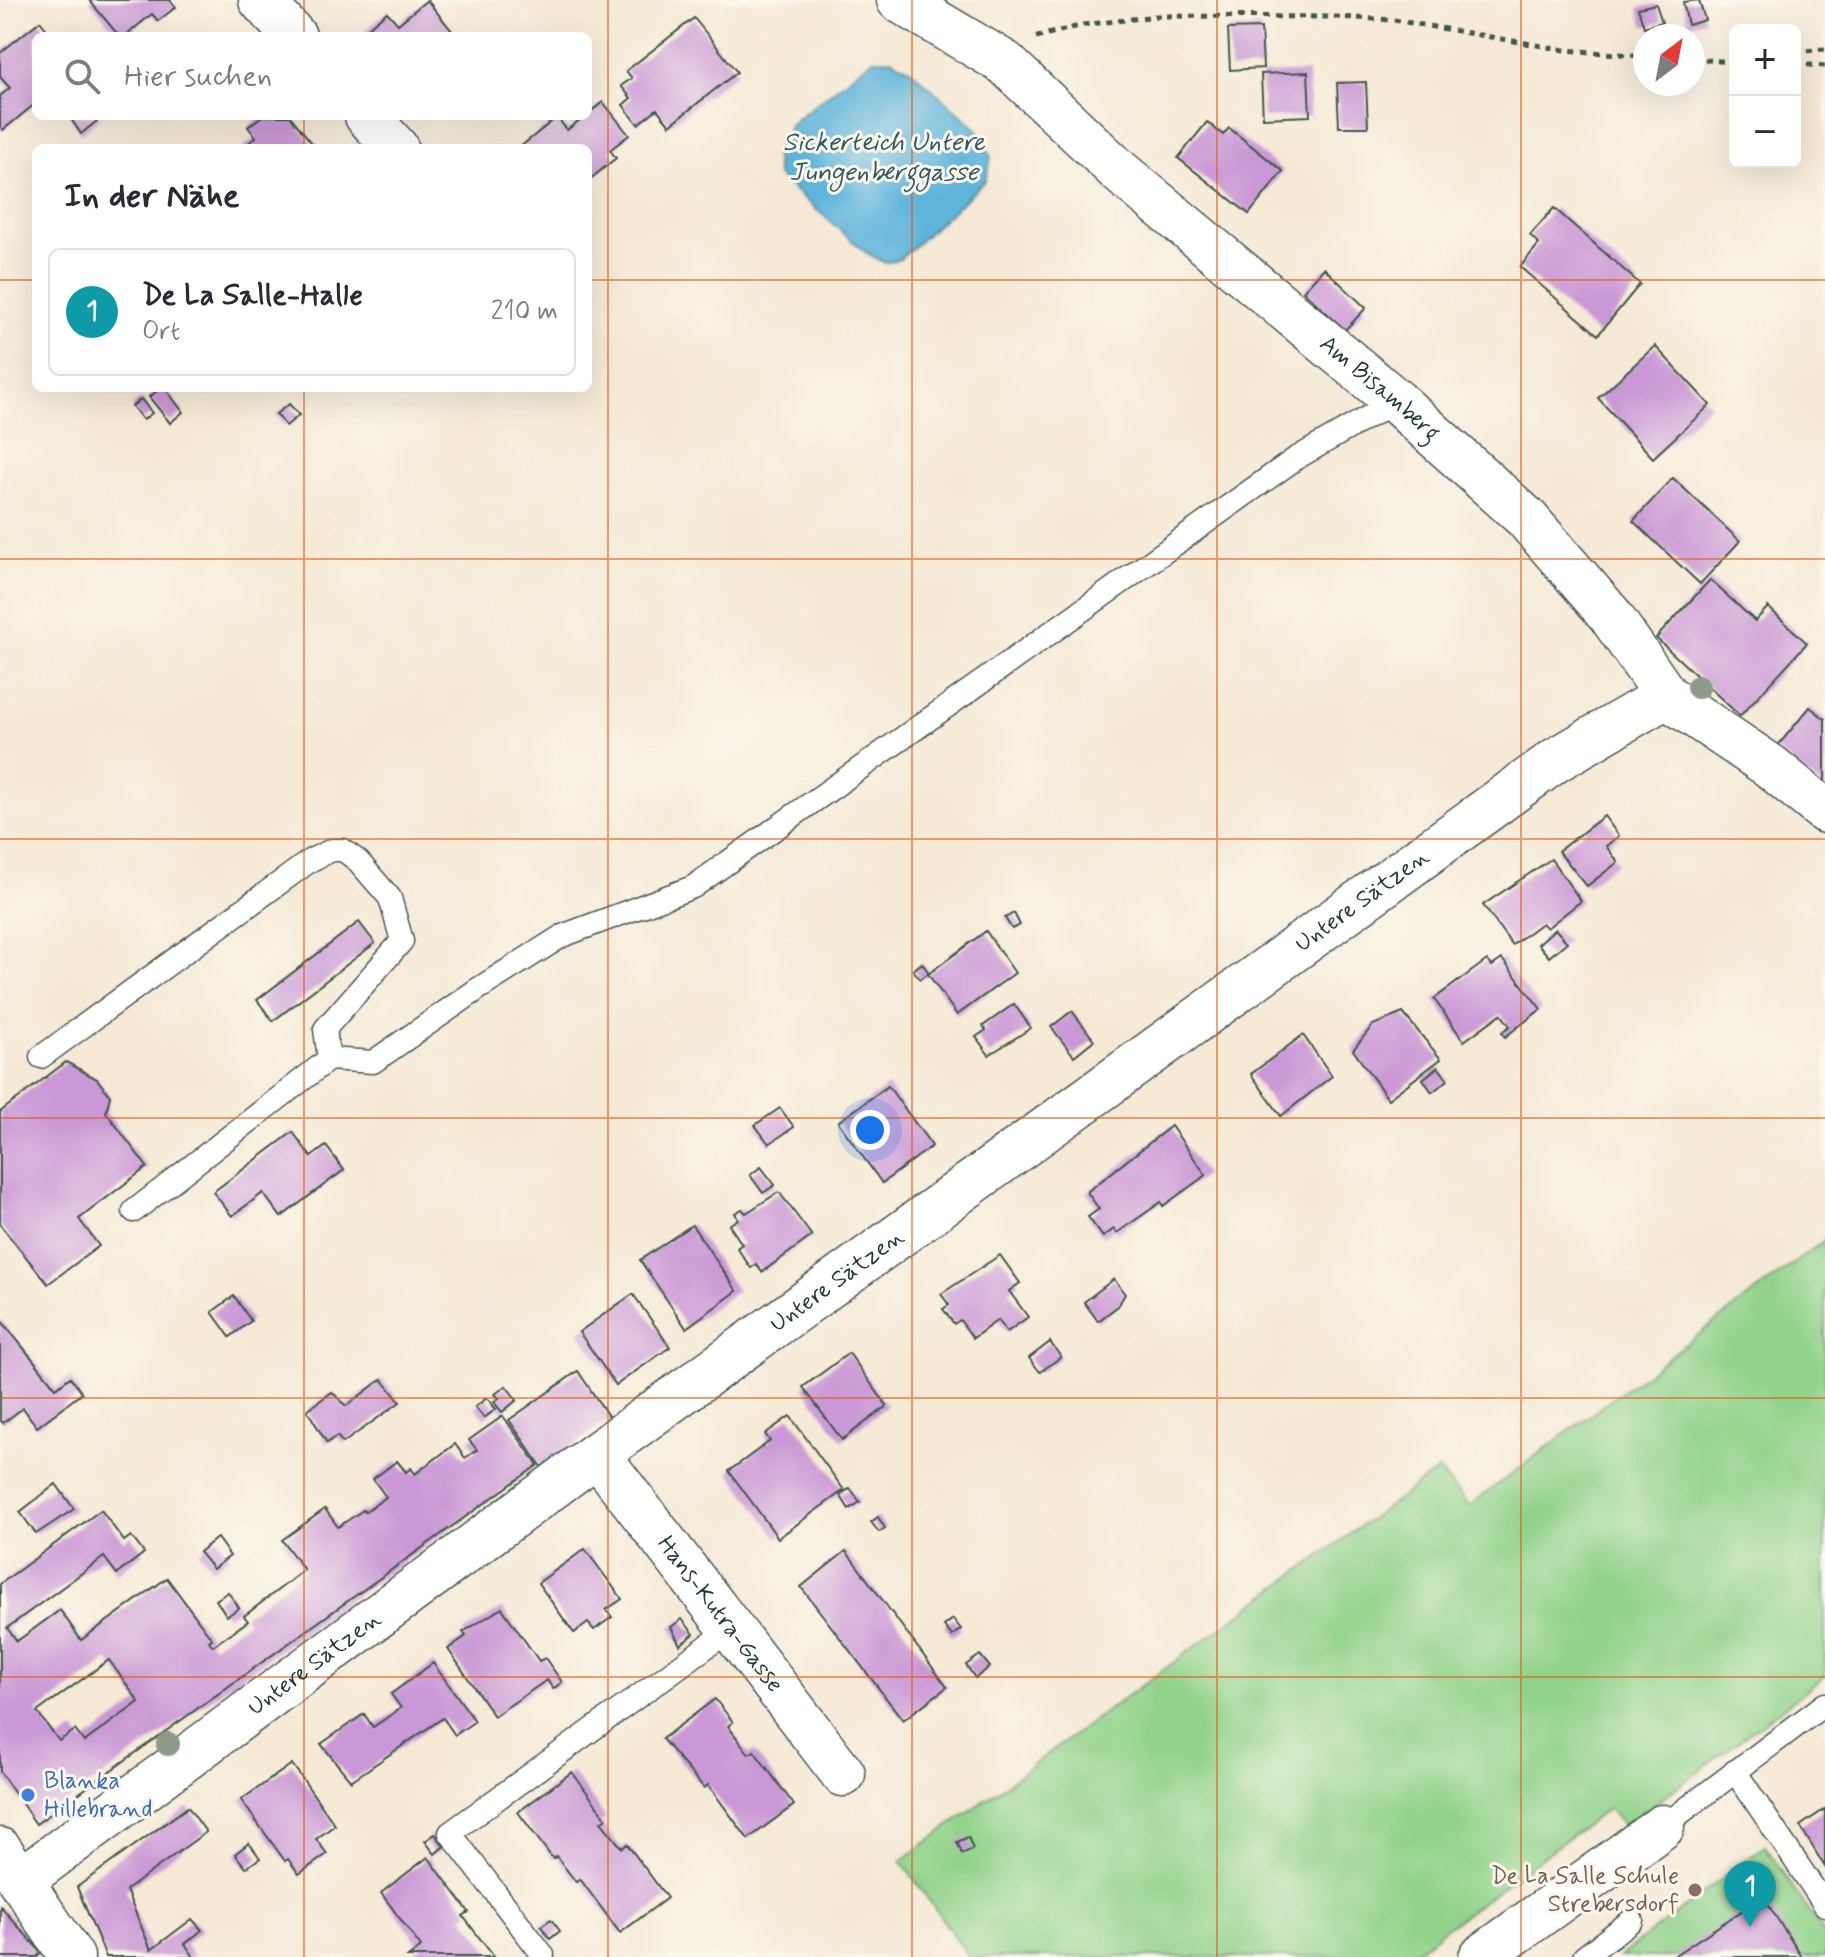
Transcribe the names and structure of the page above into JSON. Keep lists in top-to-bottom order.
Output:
{
  "streets": {
    "street": ["Am Bisamberg", "Untere Sätzen", "Hans-Kutra-Gasse"]
  },
  "crossings": [
    ["Am Bisamberg", "Untere Sätzen"],
    ["Untere Sätzen", "Hans-Kutra-Gasse"]
  ],
  "water": ["Sickerteich Untere Jungenberggasse"],
  "places": ["Blanka Hillebrand", "De La Salle Schule Strebersdorf"],
  "north": "top right",
  "page": {
    "map_buttons": ["+", "−"],
    "search": "Hier suchen",
    "heading": "In der Nähe",
    "list": [
      {
        "mark": "1",
        "name": "De La Salle-Halle",
        "note": "Ort",
        "value": "210 m"
      }
    ],
    "pins": "1"
  }
}
